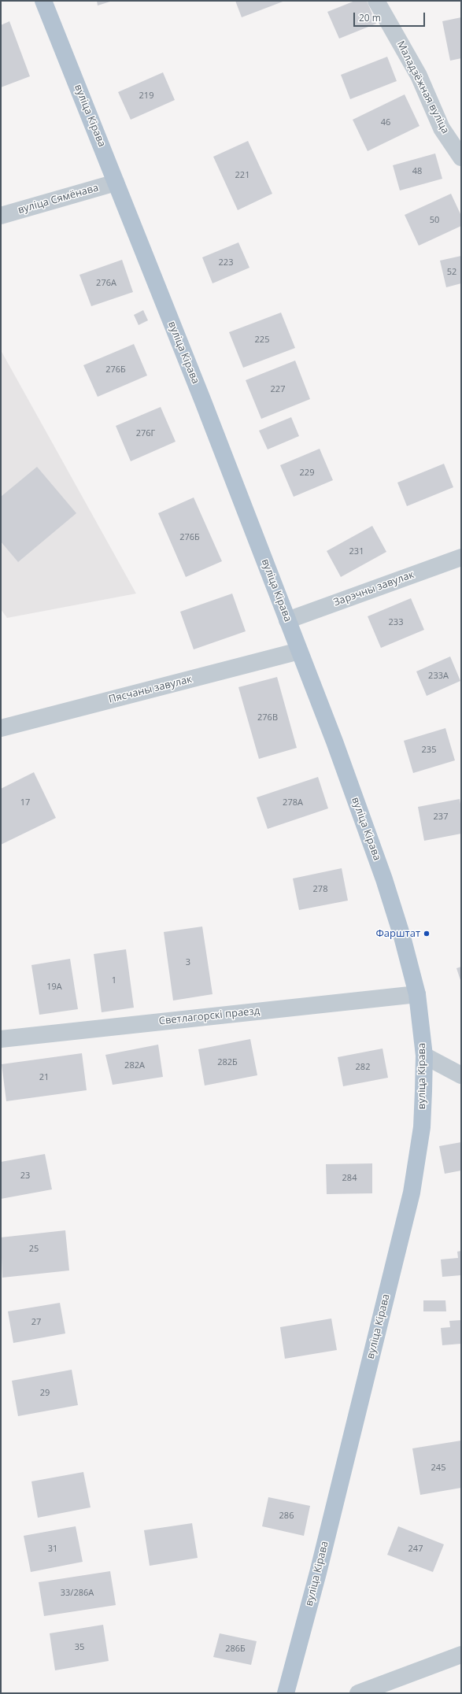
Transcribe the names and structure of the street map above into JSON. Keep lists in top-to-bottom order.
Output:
{
  "streets": {
    "main road": ["вуліца Кірава"],
    "street": [
      "Маладзёжная вуліца",
      "вуліца Сямёнава",
      "Зарэчны завулак",
      "Пясчаны завулак",
      "Светлагорскі праезд"
    ]
  },
  "crossings": [
    ["вуліца Кірава", "вуліца Сямёнава"],
    ["вуліца Кірава", "Зарэчны завулак"],
    ["вуліца Кірава", "Пясчаны завулак"],
    ["вуліца Кірава", "Светлагорскі праезд"]
  ],
  "places": ["Фарштат"],
  "house_numbers": [
    "219",
    "46",
    "48",
    "221",
    "50",
    "223",
    "52",
    "276А",
    "225",
    "276Б",
    "227",
    "276Г",
    "229",
    "276Б",
    "231",
    "233",
    "233А",
    "276В",
    "235",
    "17",
    "278А",
    "237",
    "278",
    "3",
    "1",
    "19А",
    "282Б",
    "282А",
    "282",
    "21",
    "23",
    "284",
    "25",
    "27",
    "29",
    "245",
    "286",
    "31",
    "247",
    "33/286А",
    "35",
    "286Б"
  ],
  "scale_bar": "20 m"
}
